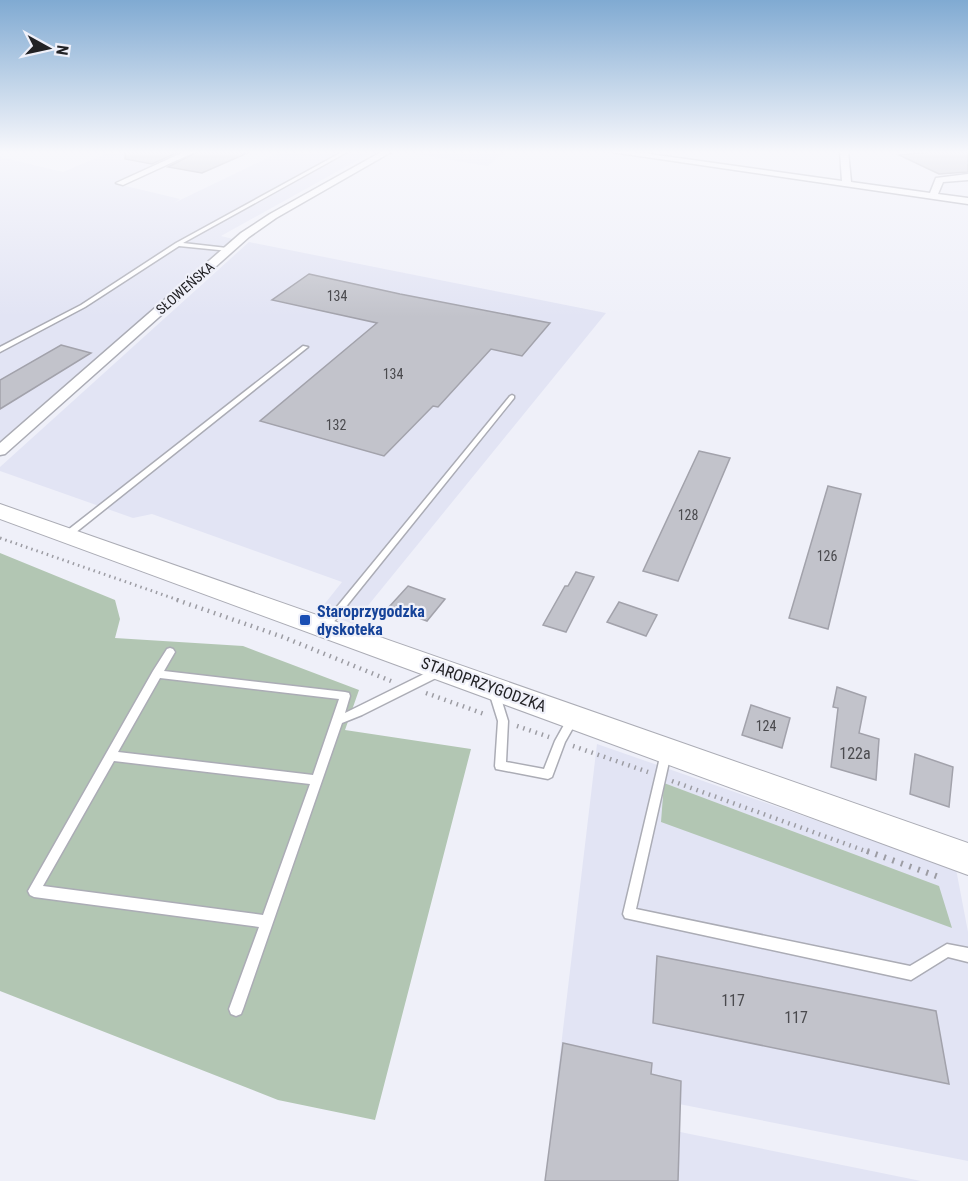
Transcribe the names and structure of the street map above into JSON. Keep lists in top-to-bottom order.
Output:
{
  "streets": {
    "street": ["SŁOWEŃSKA", "STAROPRZYGODZKA"]
  },
  "places": {
    "transit": ["Staroprzygodzka dyskoteka"]
  },
  "house_numbers": [
    "134",
    "134",
    "132",
    "128",
    "126",
    "124",
    "122a",
    "117",
    "117"
  ],
  "north": "right"
}
